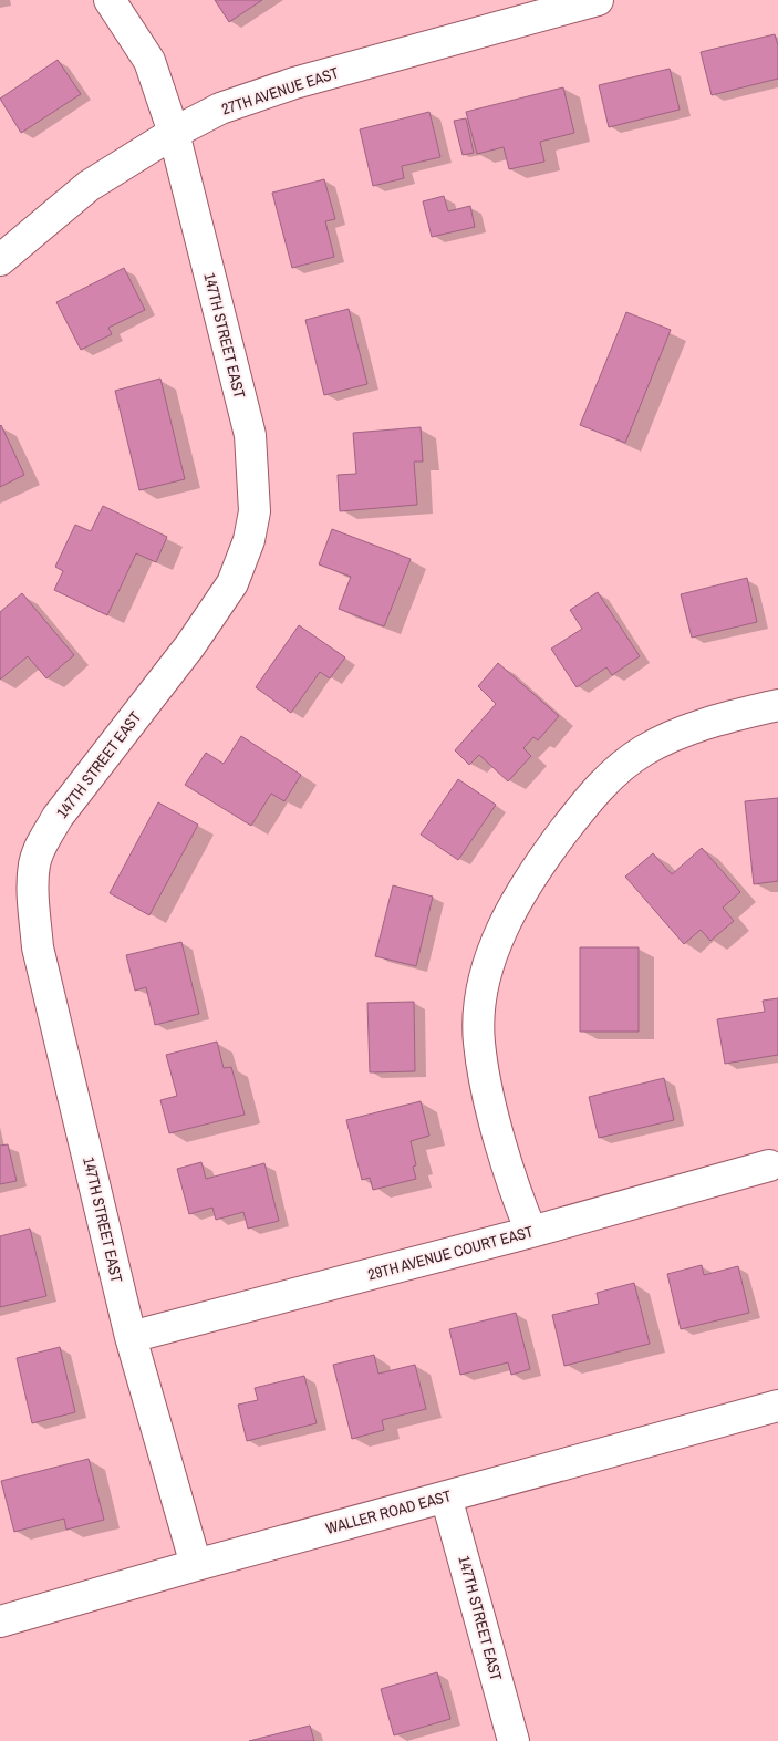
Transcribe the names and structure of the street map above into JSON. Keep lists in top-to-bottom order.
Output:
{
  "streets": {
    "street": [
      "27TH AVENUE EAST",
      "147TH STREET EAST",
      "29TH AVENUE COURT EAST",
      "WALLER ROAD EAST"
    ]
  },
  "crossings": [
    ["27TH AVENUE EAST", "147TH STREET EAST"],
    ["147TH STREET EAST", "29TH AVENUE COURT EAST"],
    ["147TH STREET EAST", "WALLER ROAD EAST"]
  ]
}
